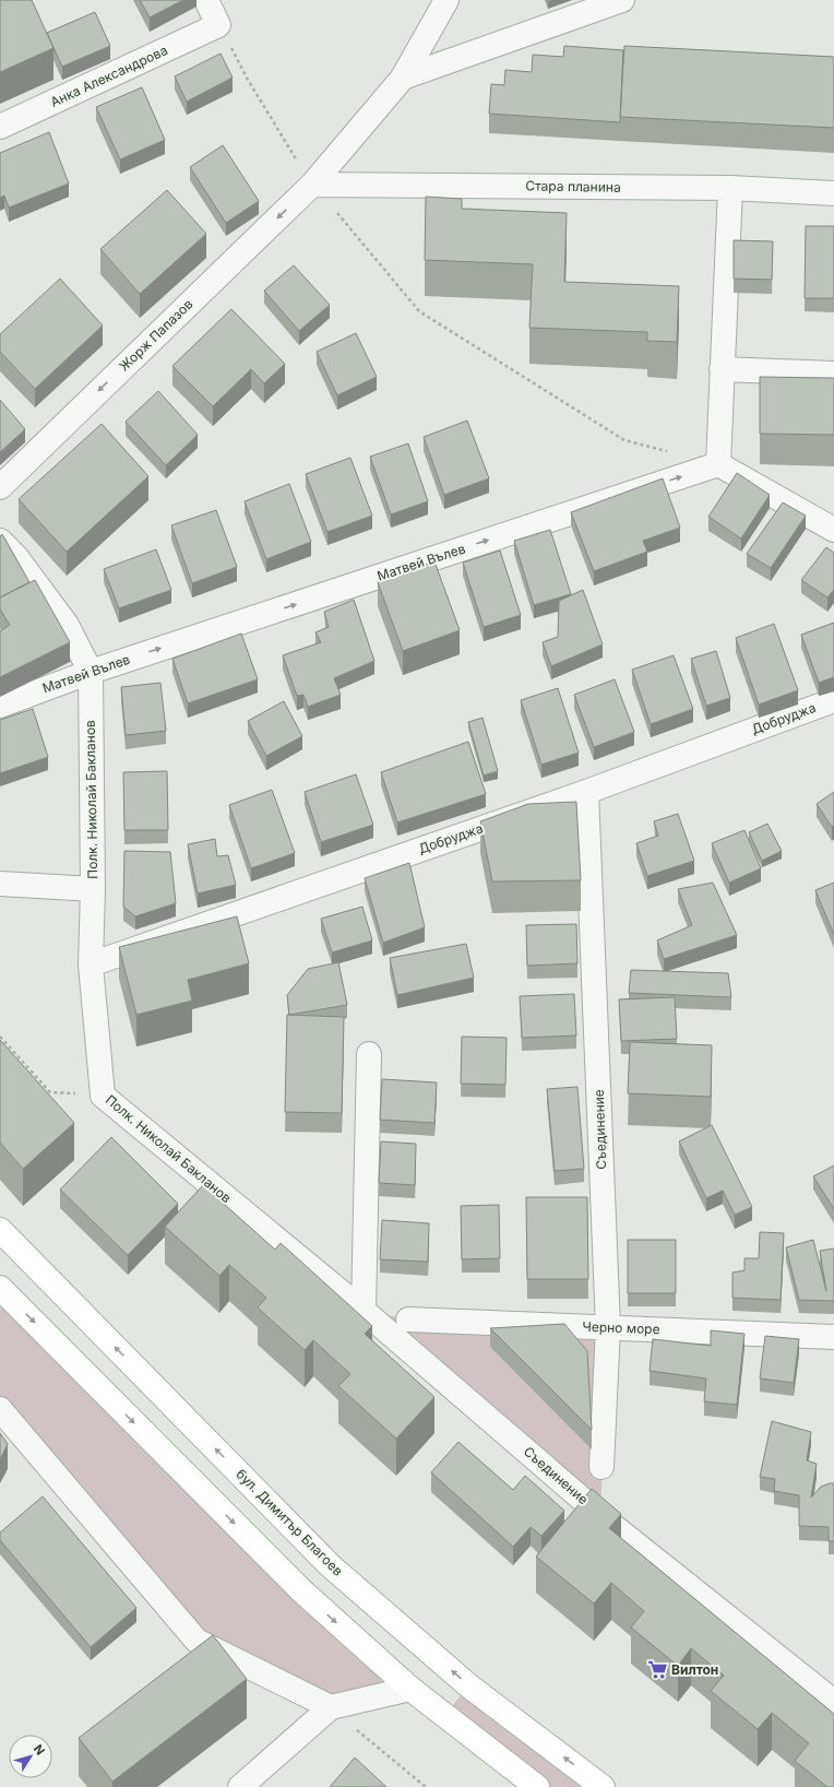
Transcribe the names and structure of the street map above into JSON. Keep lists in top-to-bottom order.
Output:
{
  "streets": {
    "main road": ["бул. Димитър Благоев"],
    "street": [
      "Анка Александрова",
      "Стара планина",
      "Жорж Папазов",
      "Матвей Вълев",
      "Добруджа",
      "Полк. Николай Бакланов",
      "Съединение",
      "Черно море"
    ]
  },
  "crossings": [
    ["Стара планина", "Жорж Папазов"],
    ["Матвей Вълев", "Полк. Николай Бакланов"],
    ["Добруджа", "Полк. Николай Бакланов"],
    ["Добруджа", "Съединение"],
    ["Полк. Николай Бакланов", "Съединение"],
    ["Съединение", "Черно море"]
  ],
  "one_way": ["Жорж Папазов", "Матвей Вълев"],
  "places": {
    "supermarket": ["Вилтон"]
  },
  "north": "top right"
}
